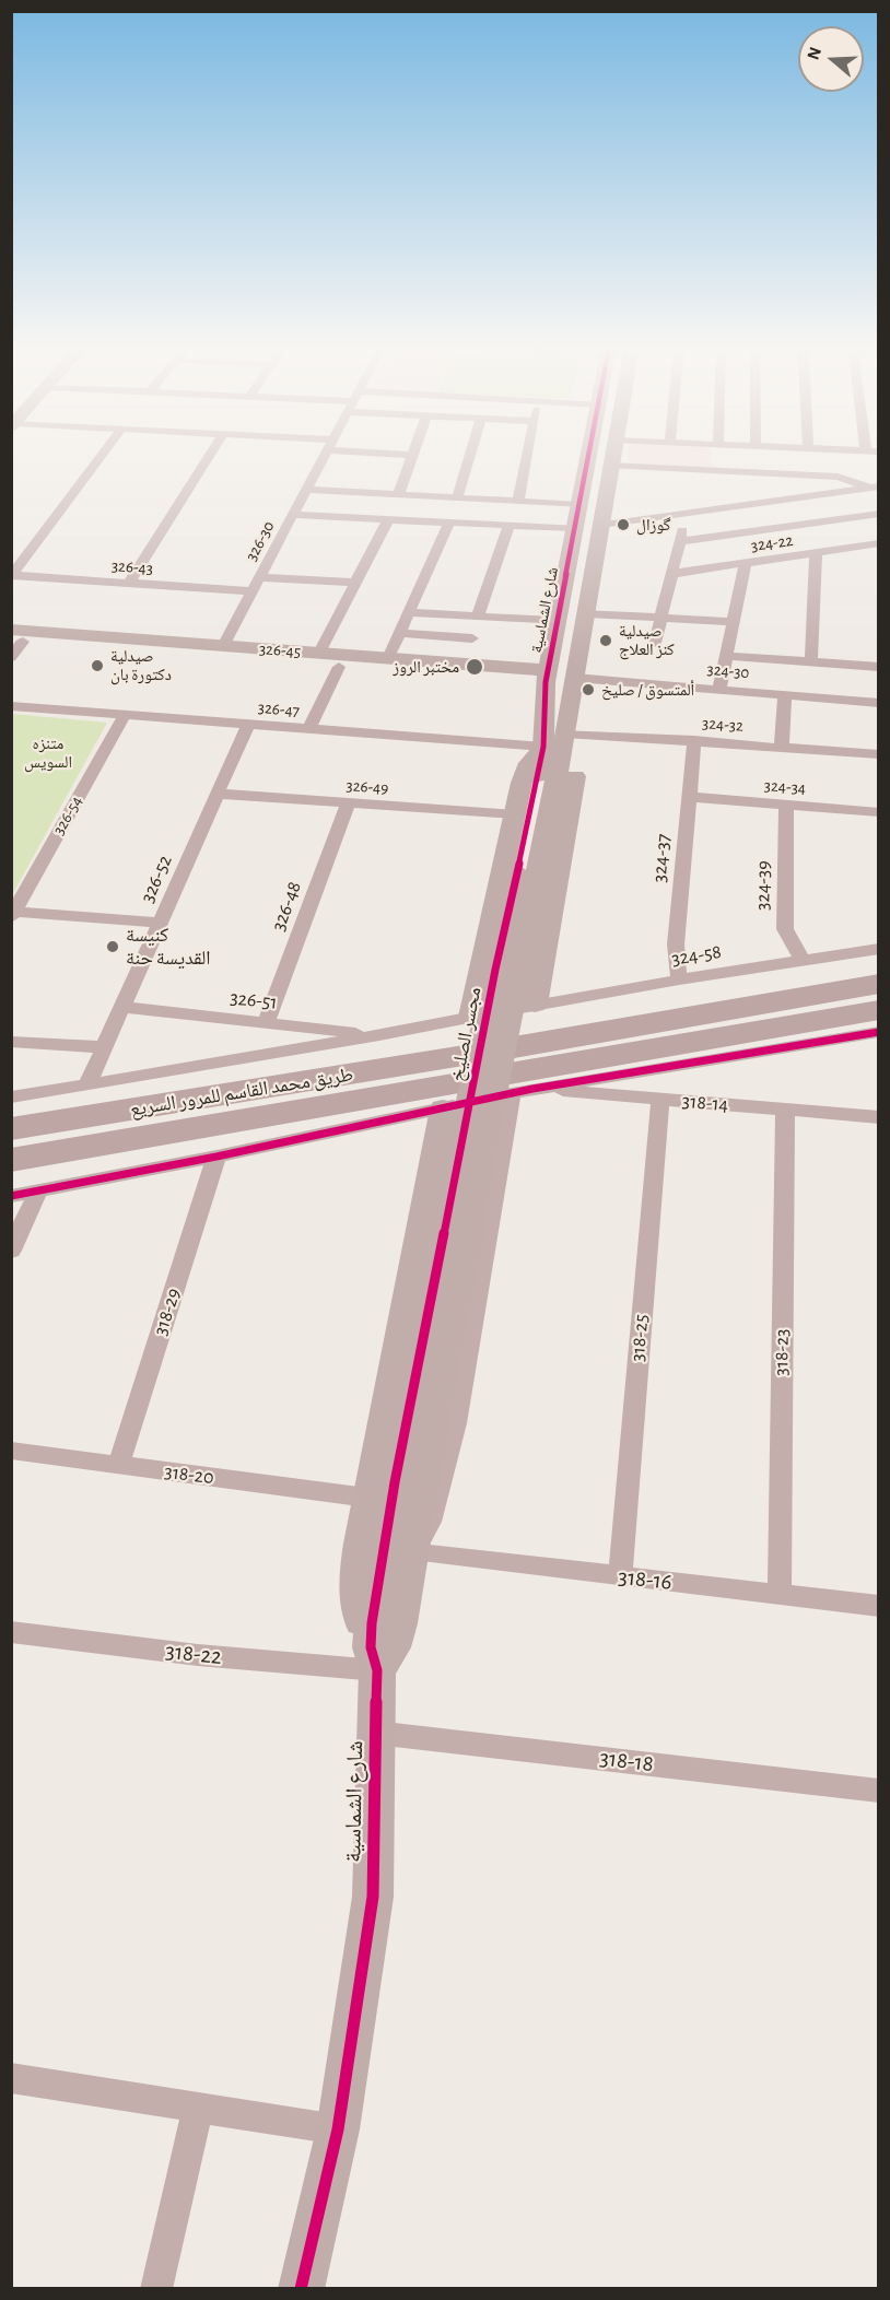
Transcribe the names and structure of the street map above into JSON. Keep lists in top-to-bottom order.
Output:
{
  "streets": {
    "highway": ["طريق محمد القاسم للمرور السريع"],
    "street": [
      "326-30",
      "324-22",
      "326-43",
      "شارع الشماسية",
      "326-45",
      "324-30",
      "326-47",
      "324-32",
      "326-49",
      "324-34",
      "326-54",
      "324-37",
      "326-52",
      "324-39",
      "326-48",
      "324-58",
      "326-51",
      "مجسر الصليخ",
      "318-14",
      "318-29",
      "318-25",
      "318-23",
      "318-20",
      "318-16",
      "318-22",
      "318-18"
    ]
  },
  "crossings": [
    ["326-30", "326-43"],
    ["326-30", "326-45"],
    ["شارع الشماسية", "326-45"],
    ["شارع الشماسية", "326-47"],
    ["شارع الشماسية", "مجسر الصليخ"],
    ["شارع الشماسية", "318-16"],
    ["شارع الشماسية", "318-22"],
    ["شارع الشماسية", "318-18"],
    ["326-47", "326-54"],
    ["326-47", "326-52"],
    ["324-32", "324-37"],
    ["326-49", "326-52"],
    ["326-49", "326-48"],
    ["324-34", "324-37"],
    ["324-34", "324-39"],
    ["324-37", "324-58"],
    ["326-52", "326-51"],
    ["324-39", "324-58"],
    ["326-48", "326-51"],
    ["318-14", "318-25"],
    ["318-14", "318-23"],
    ["318-29", "318-20"],
    ["318-25", "318-16"],
    ["318-23", "318-16"]
  ],
  "parks": ["متنزه السويس"],
  "places": [
    "گوزال",
    "صيدلية كنز العلاج",
    "صيدلية دكتورة بان",
    "مختبر الروز",
    "ألمتسوق / صليخ",
    "كنيسة القديسة حنة"
  ],
  "north": "left"
}
